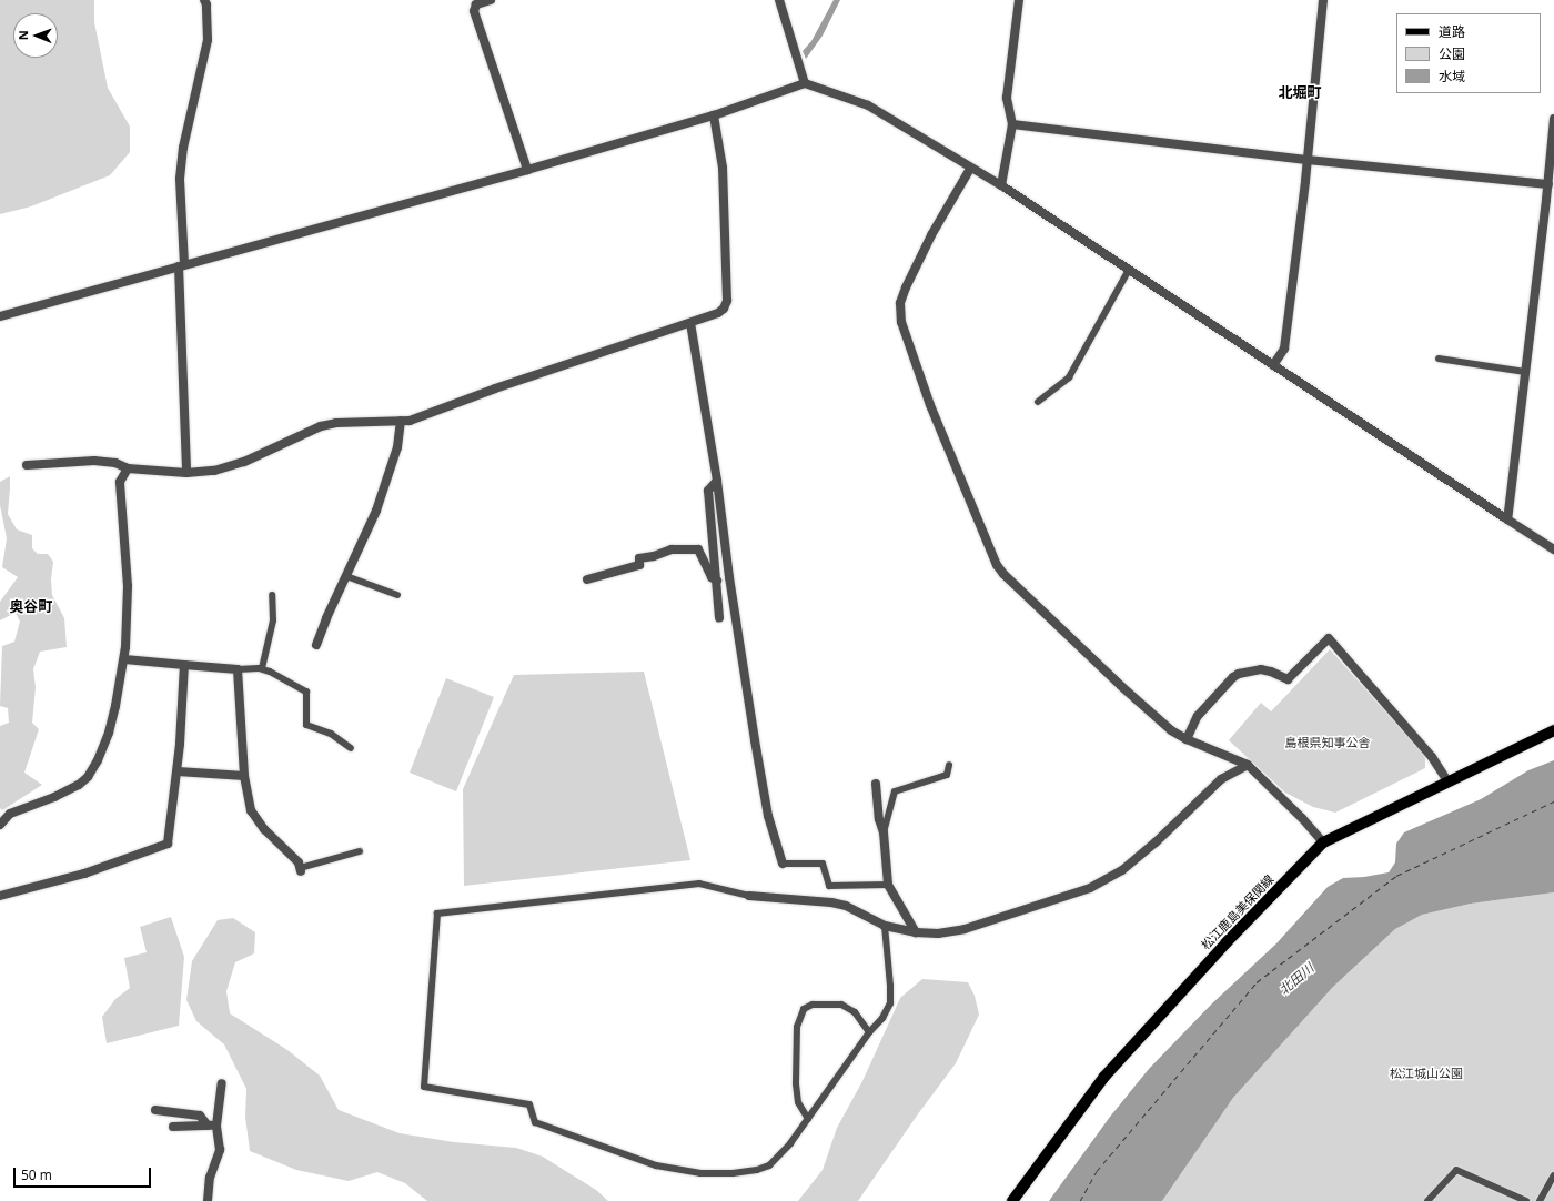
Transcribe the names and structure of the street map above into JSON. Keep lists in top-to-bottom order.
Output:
{
  "streets": {
    "main road": ["松江鹿島美保関線"]
  },
  "districts": ["北堀町", "奥谷町"],
  "water": ["北田川"],
  "parks": ["島根県知事公舎", "松江城山公園"],
  "legend": ["道路", "公園", "水域"],
  "scale_bar": "50 m",
  "north": "left"
}
